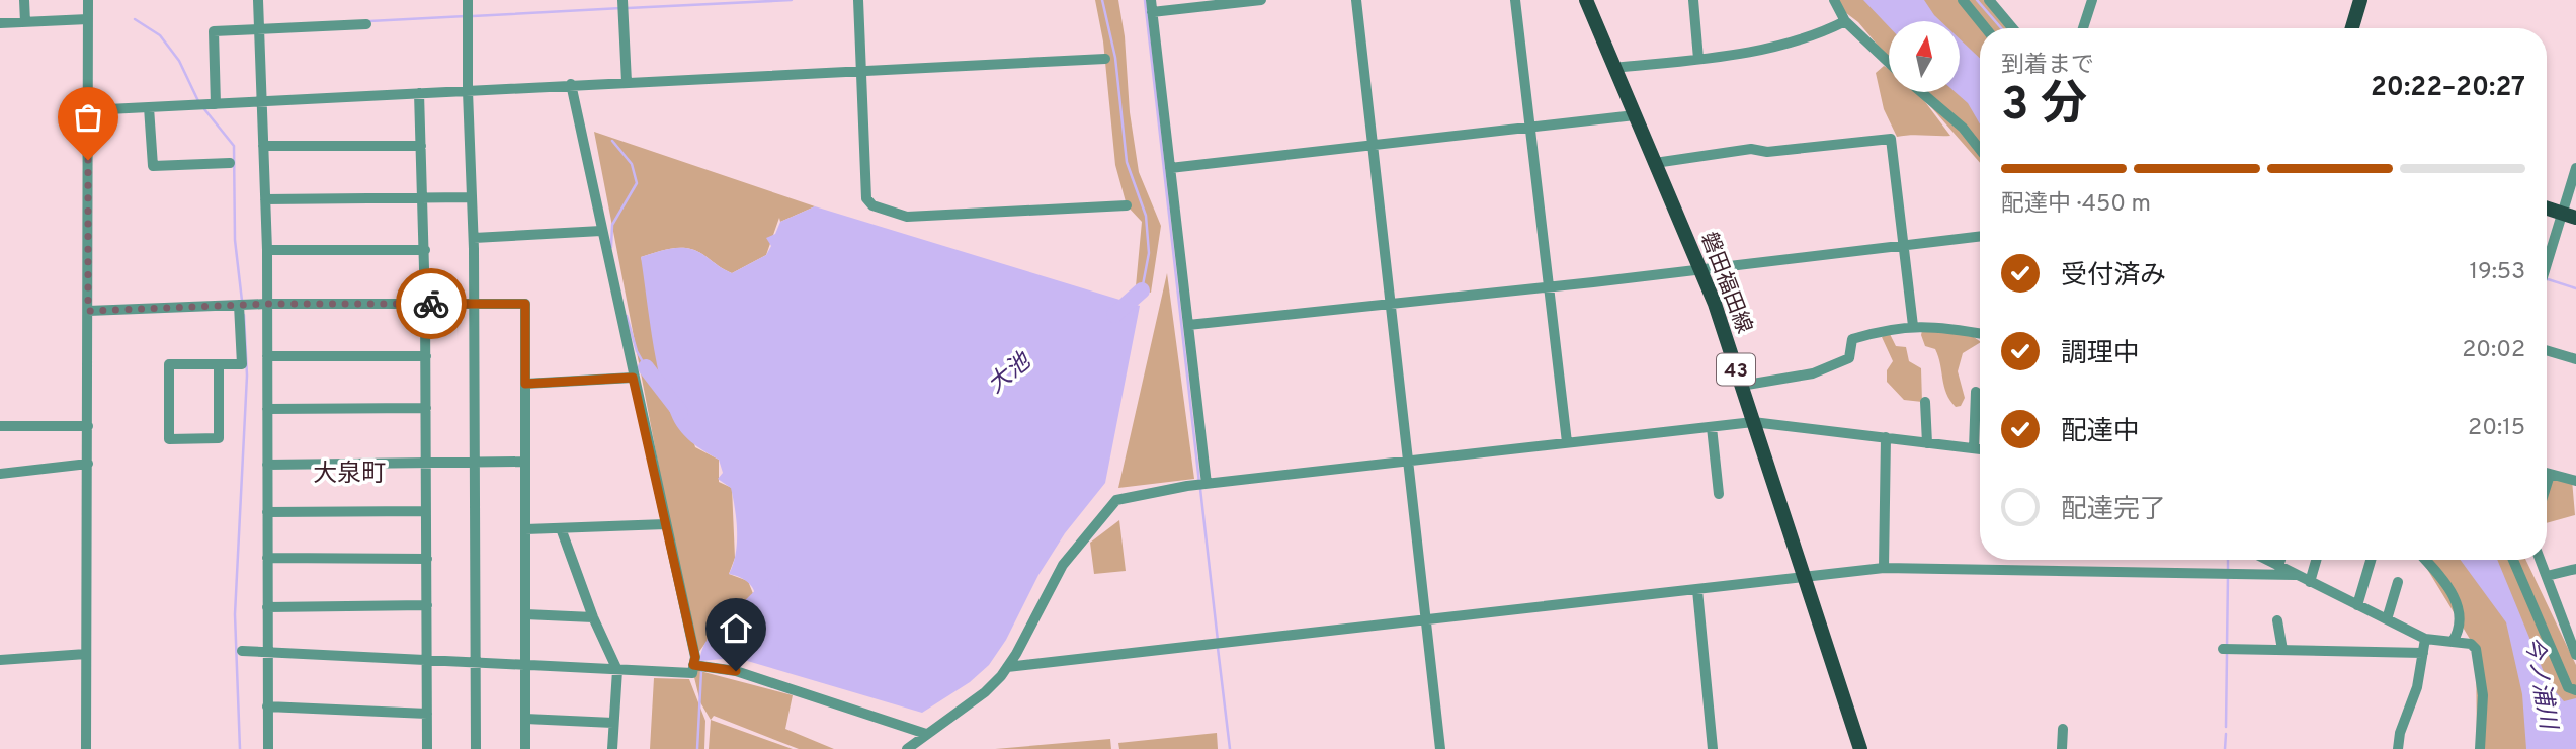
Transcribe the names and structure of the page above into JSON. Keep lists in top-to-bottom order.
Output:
{
  "streets": {
    "main road": ["磐田福田線", "43"]
  },
  "districts": ["大泉町"],
  "water": ["大池", "今ノ浦川"],
  "north": "top",
  "page": {
    "heading": ["3 分", "到着まで", "20:22–20:27"],
    "bar": "配達中 · 450 m",
    "list": [
      ["受付済み", "19:53"],
      ["調理中", "20:02"],
      ["配達中", "20:15"],
      "配達完了"
    ]
  }
}
